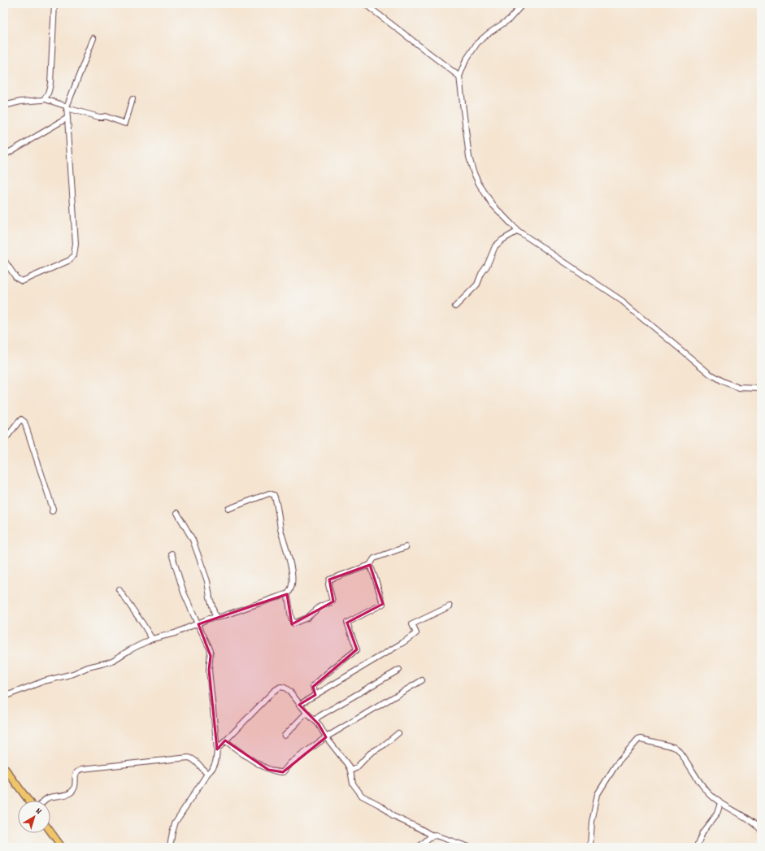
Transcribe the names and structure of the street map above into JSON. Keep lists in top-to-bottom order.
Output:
{
  "north": "top right"
}
